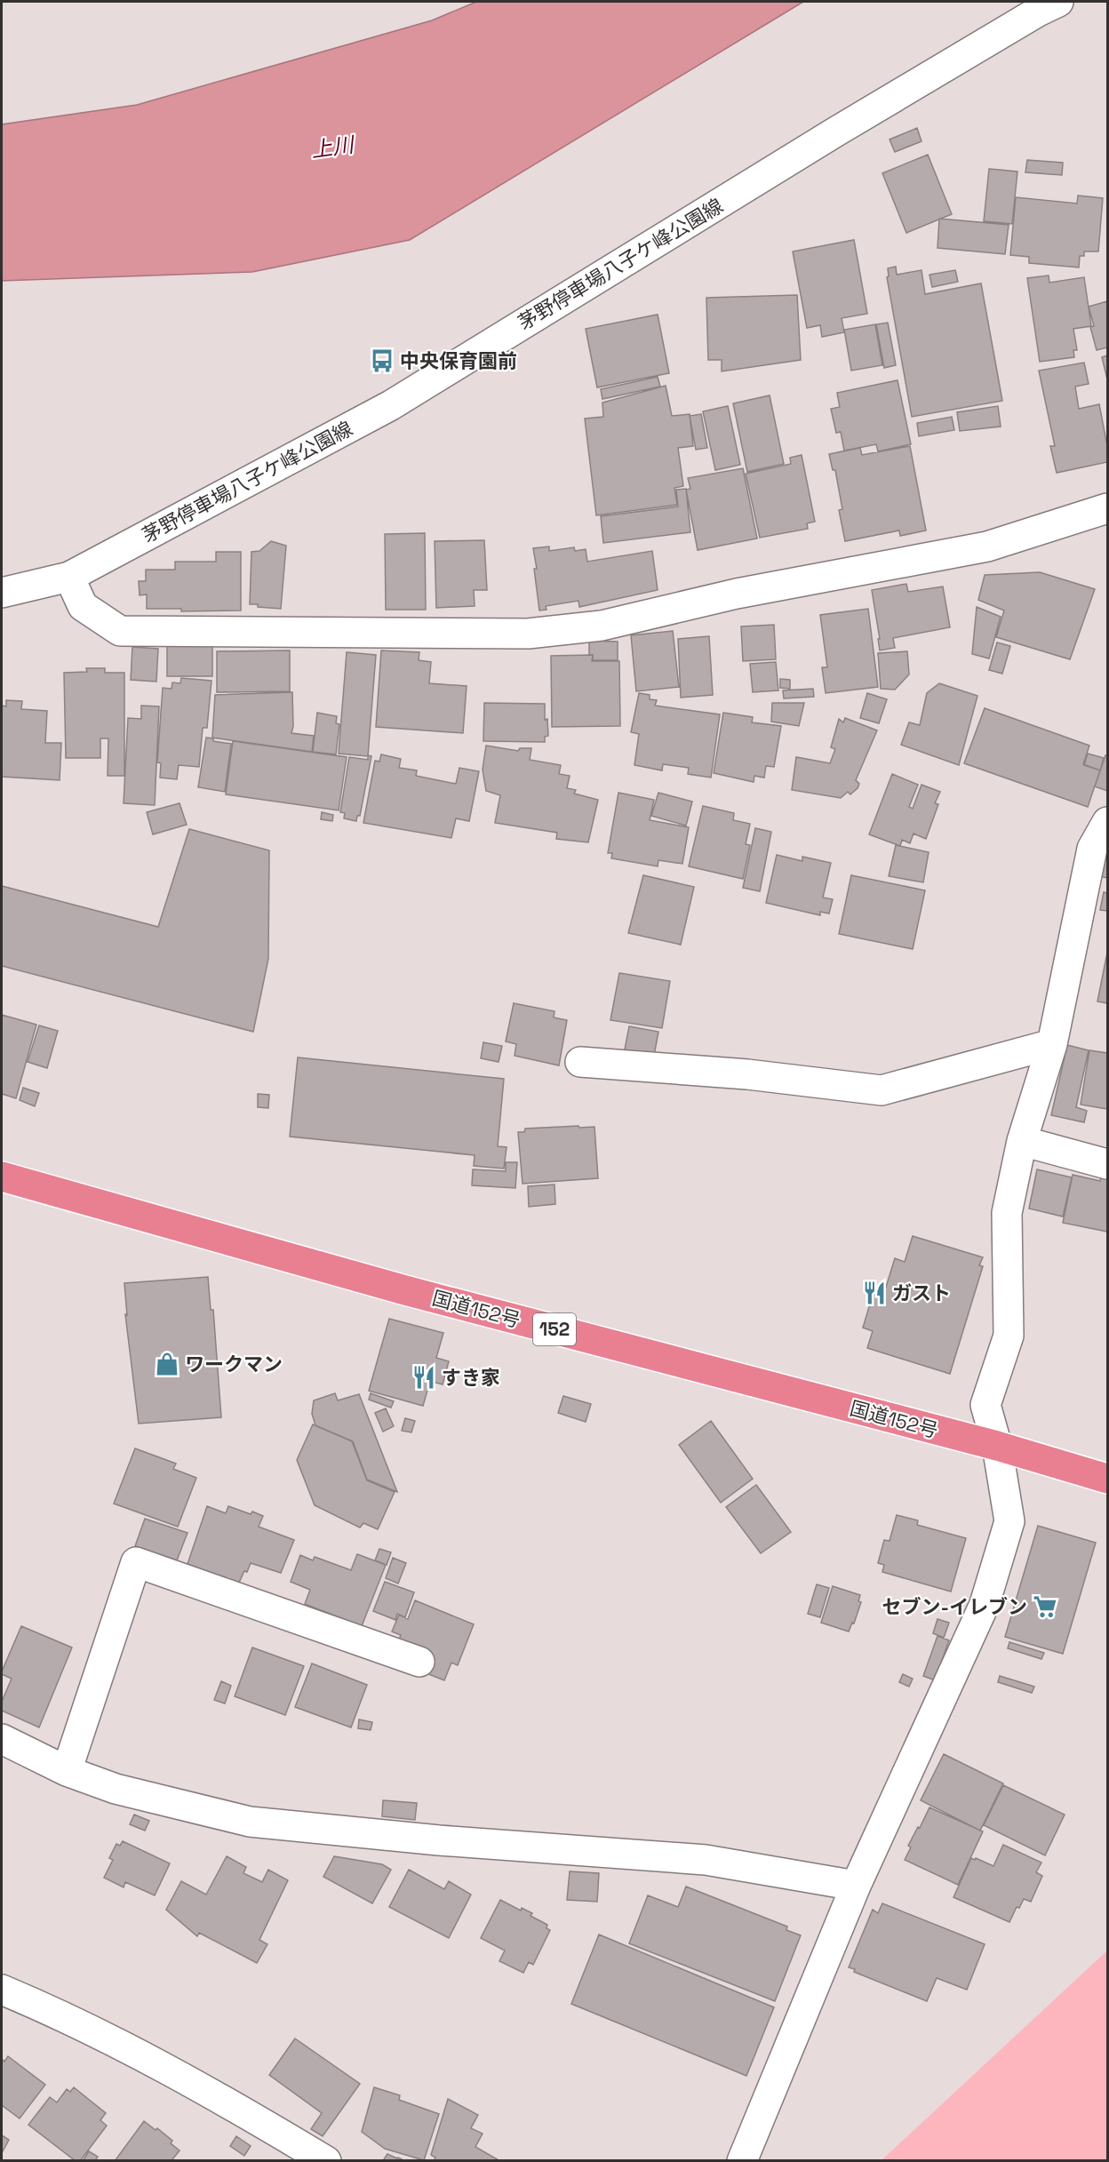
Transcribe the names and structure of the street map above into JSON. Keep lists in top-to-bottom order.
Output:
{
  "streets": {
    "highway": ["国道152号", "152"],
    "street": ["茅野停車場八子ケ峰公園線"]
  },
  "water": ["上川"],
  "places": {
    "bus stop": ["中央保育園前"],
    "restaurant": ["ガスト", "すき家"],
    "shop": ["ワークマン"],
    "supermarket": ["セブン-イレブン"]
  }
}
